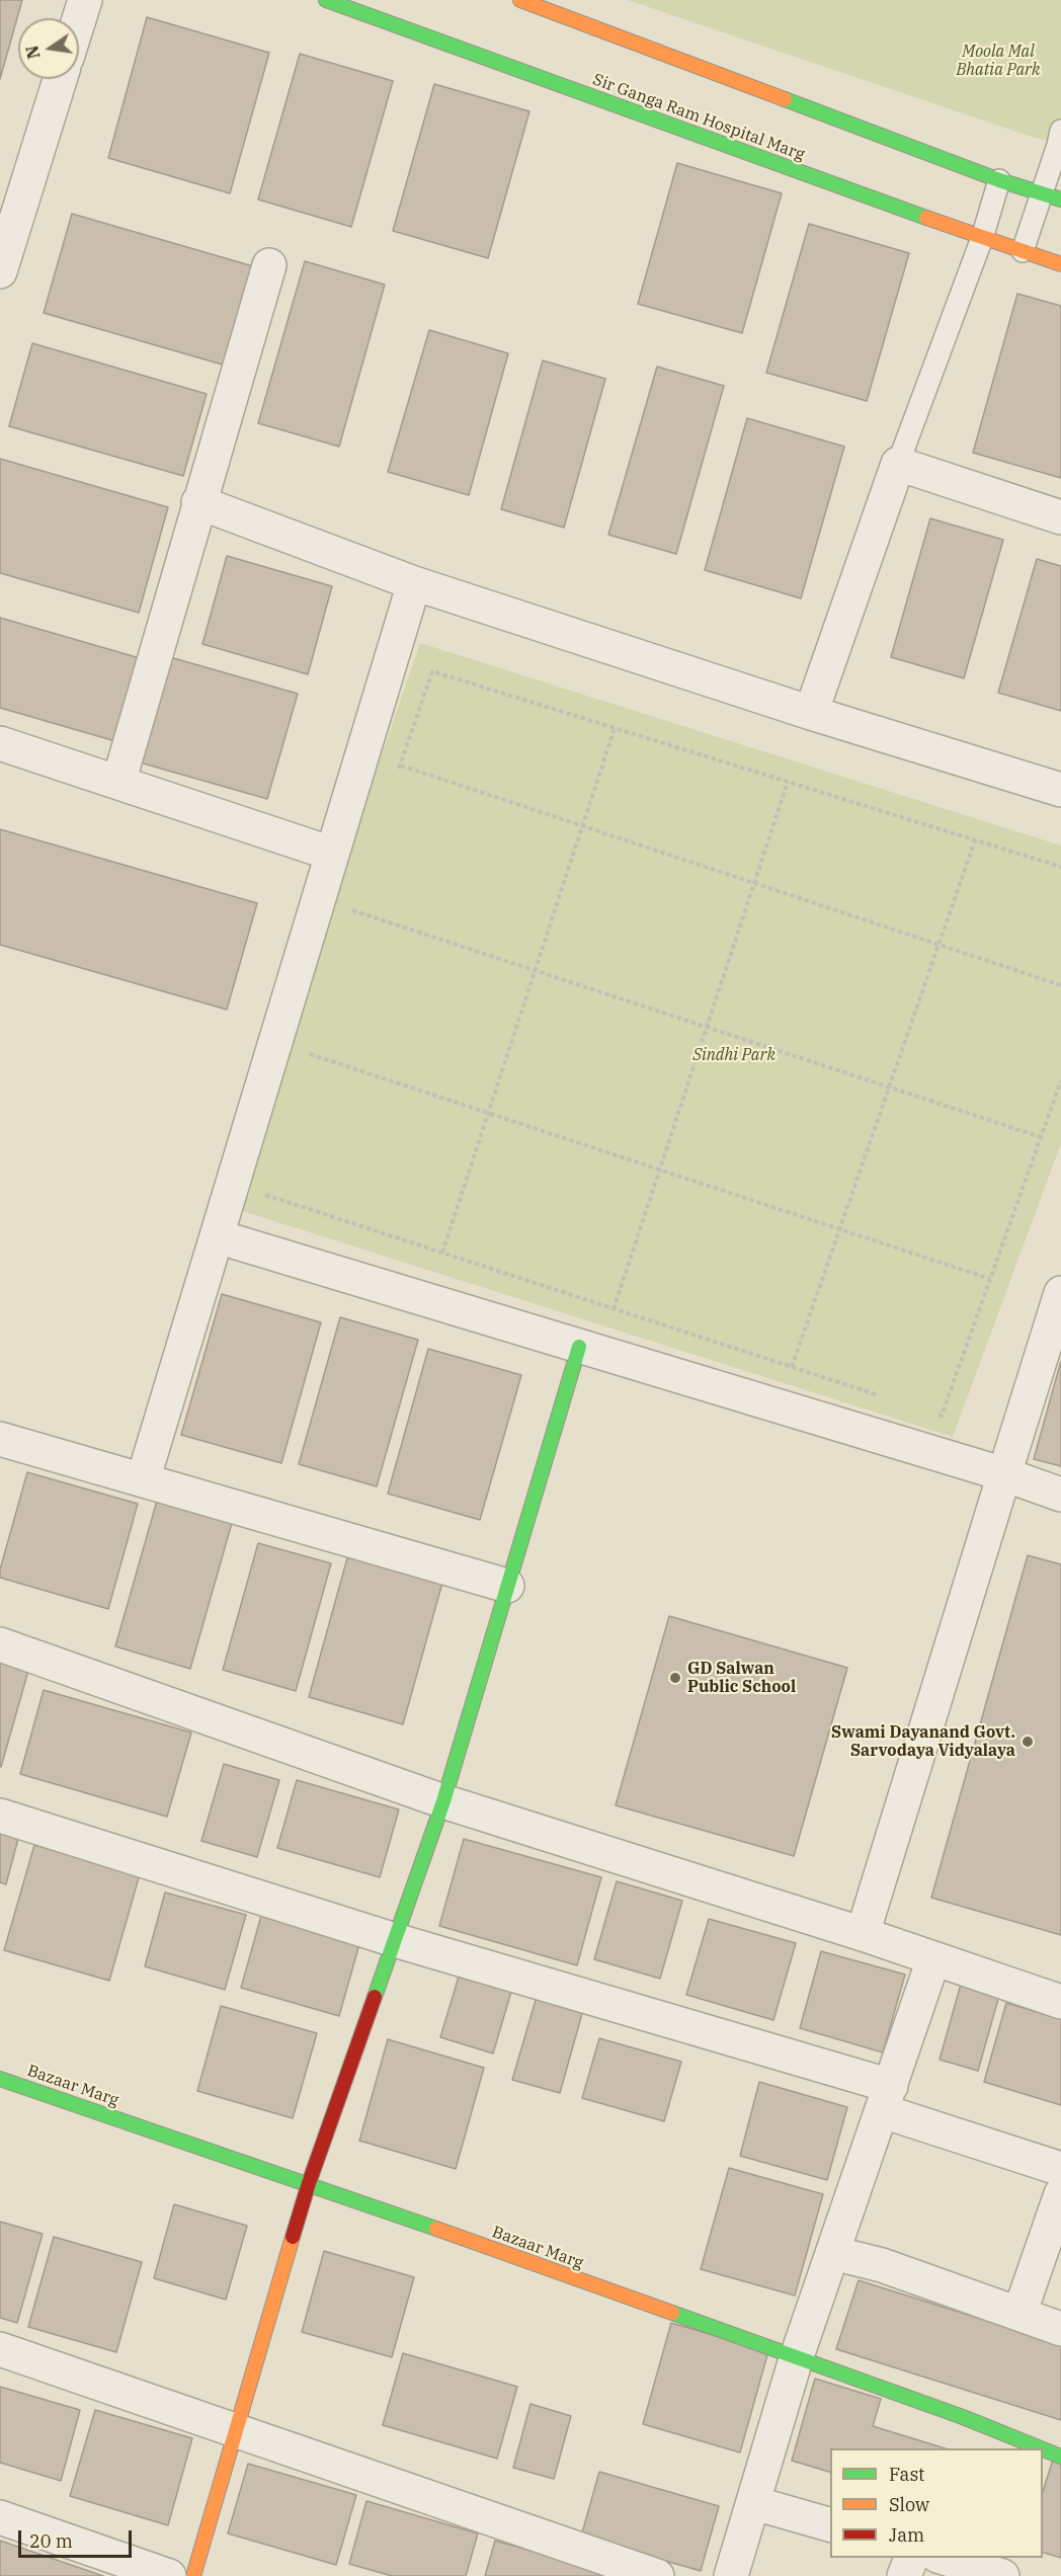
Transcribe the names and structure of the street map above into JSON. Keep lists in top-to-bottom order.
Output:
{
  "streets": {
    "street": ["Sir Ganga Ram Hospital Marg", "Bazaar Marg"]
  },
  "parks": ["Moola Mal Bhatia Park", "Sindhi Park"],
  "places": ["GD Salwan Public School", "Swami Dayanand Govt. Sarvodaya Vidyalaya"],
  "legend": ["Fast", "Slow", "Jam"],
  "scale_bar": "20 m",
  "north": "left"
}
